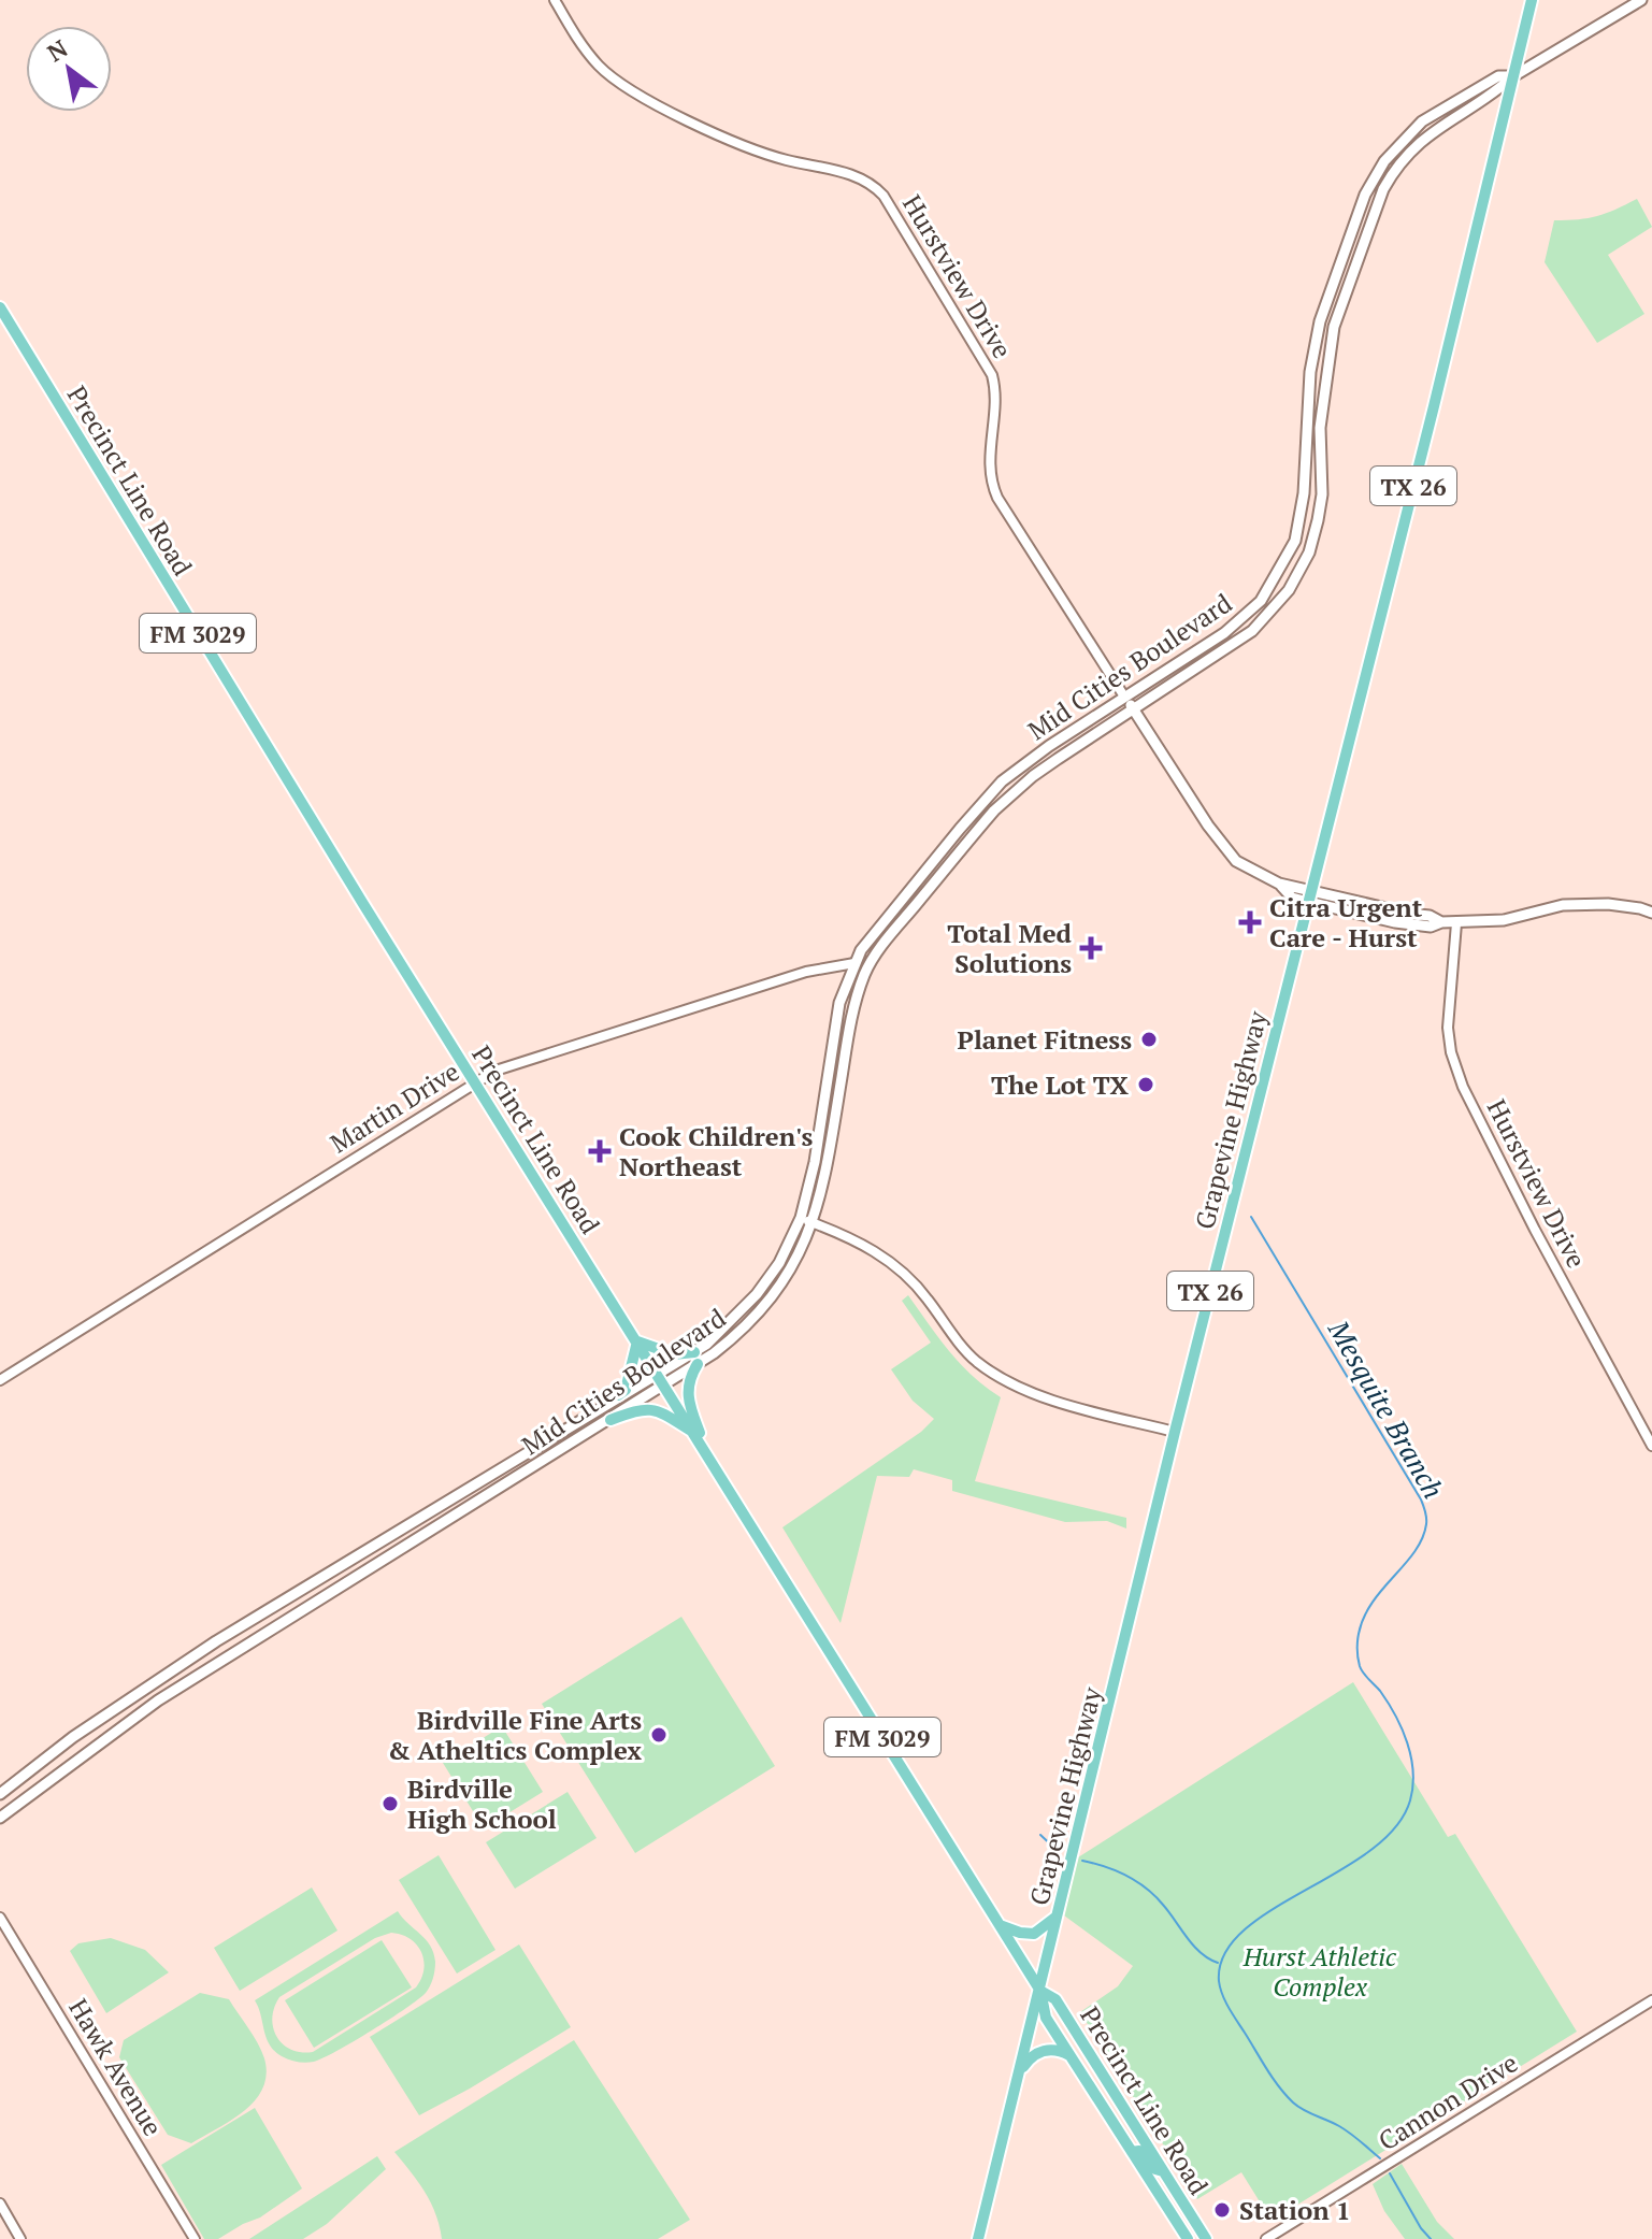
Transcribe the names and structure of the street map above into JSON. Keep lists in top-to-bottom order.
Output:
{
  "streets": {
    "main road": [
      "Hurstview Drive",
      "Precinct Line Road",
      "TX 26",
      "FM 3029",
      "Mid Cities Boulevard",
      "Grapevine Highway"
    ],
    "street": ["Martin Drive", "Hawk Avenue", "Cannon Drive"]
  },
  "crossings": [
    ["Hurstview Drive", "Mid Cities Boulevard"],
    ["Hurstview Drive", "Grapevine Highway"],
    ["Precinct Line Road", "Mid Cities Boulevard"],
    ["Precinct Line Road", "Martin Drive"],
    ["Precinct Line Road", "Grapevine Highway"],
    ["TX 26", "Mid Cities Boulevard"],
    ["TX 26", "Grapevine Highway"],
    ["Mid Cities Boulevard", "Martin Drive"],
    ["Mid Cities Boulevard", "Grapevine Highway"]
  ],
  "water": ["Mesquite Branch"],
  "parks": ["Hurst Athletic Complex"],
  "places": {
    "health": ["Citra Urgent Care - Hurst", "Total Med Solutions", "Cook Children's Northeast"],
    "other": [
      "Planet Fitness",
      "The Lot TX",
      "Birdville Fine Arts & Atheltics Complex",
      "Birdville High School",
      "Station 1"
    ]
  },
  "north": "top left"
}
